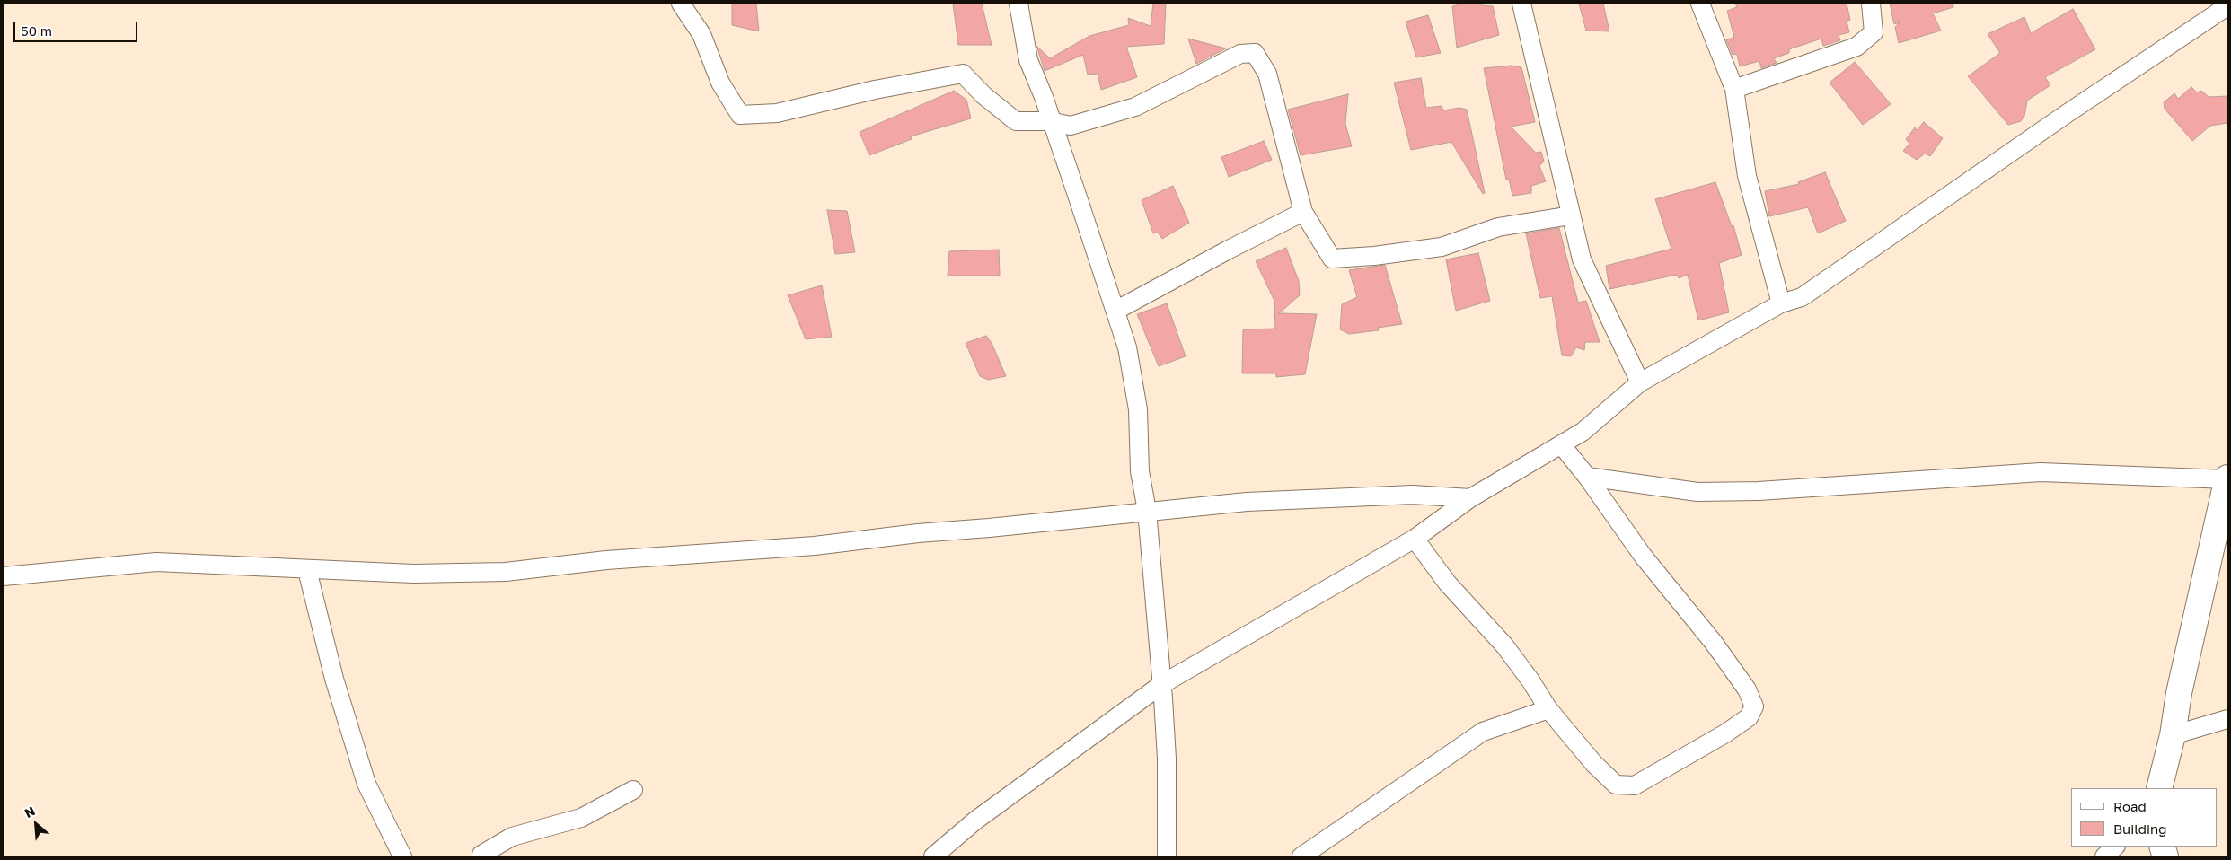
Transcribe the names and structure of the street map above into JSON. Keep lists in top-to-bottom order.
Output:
{
  "legend": ["Road", "Building"],
  "scale_bar": "50 m",
  "north": "top left"
}
